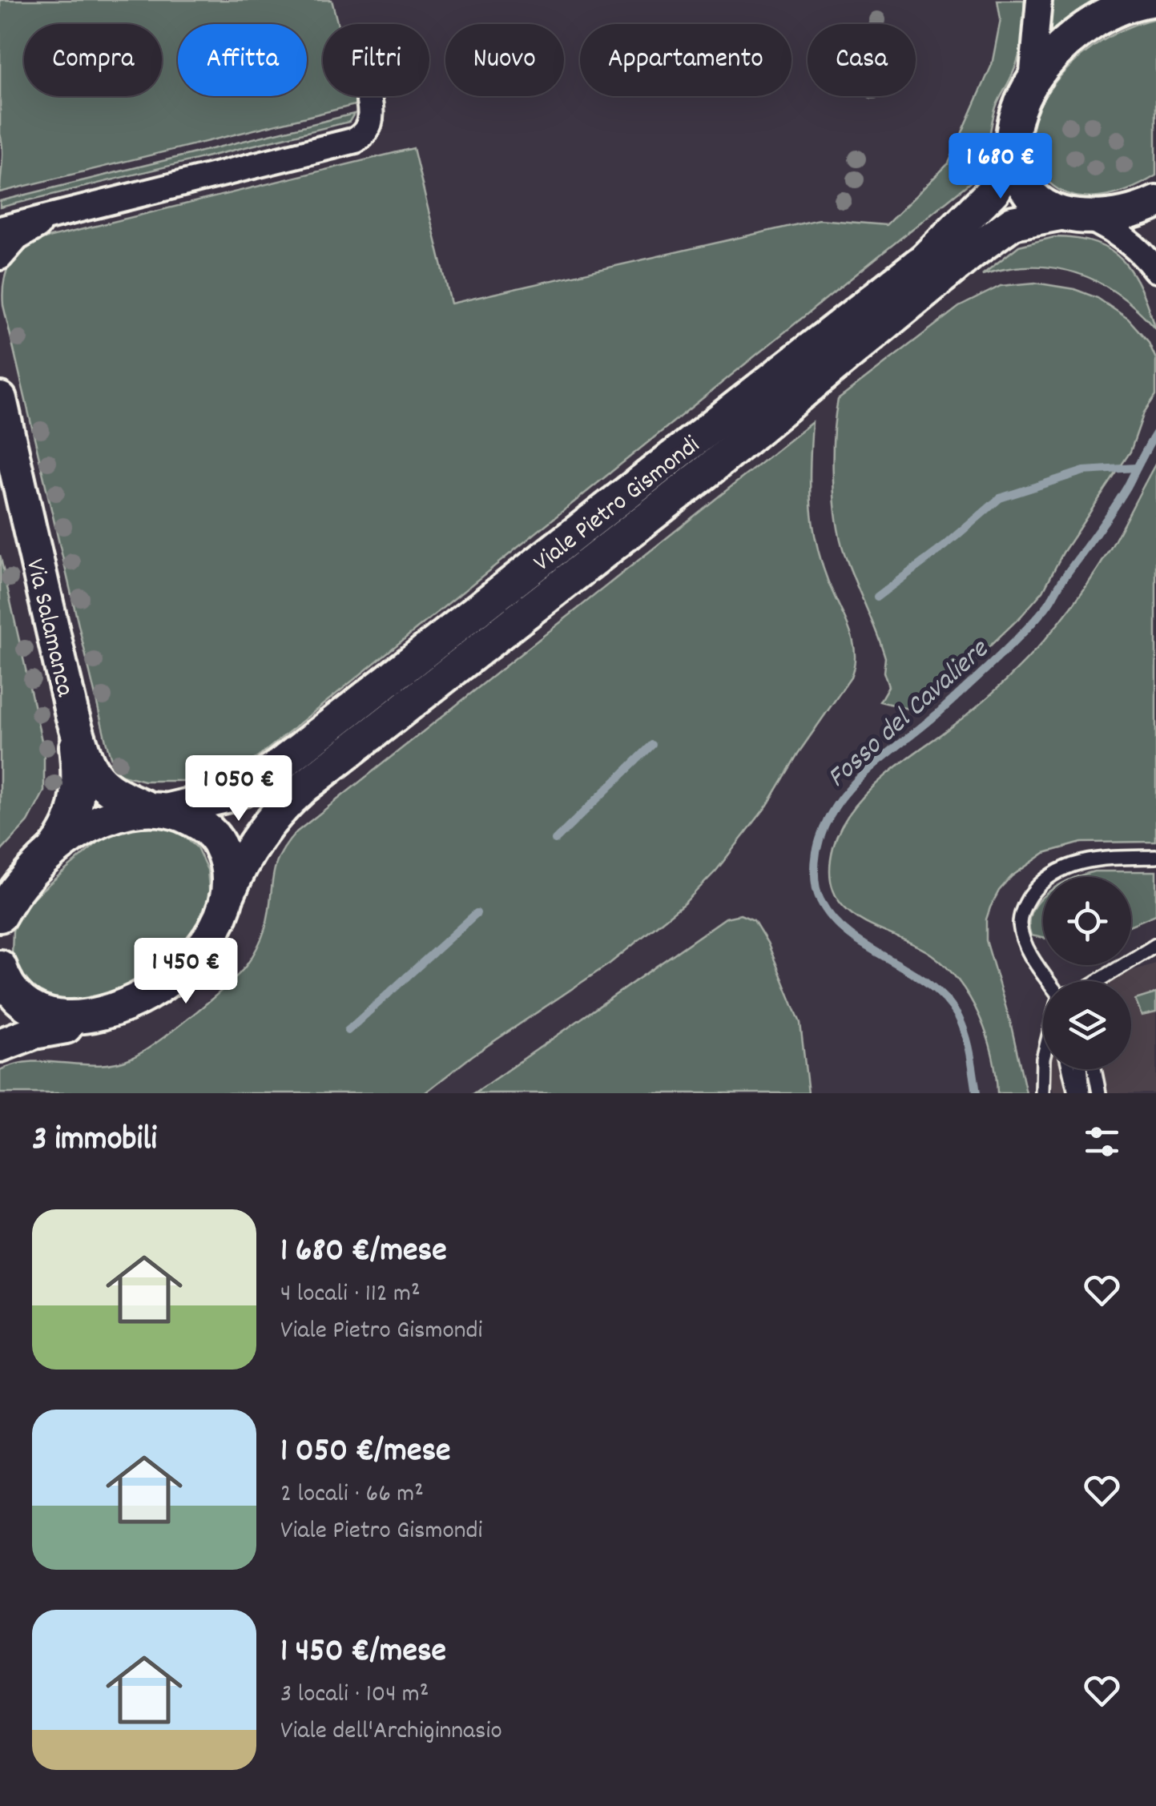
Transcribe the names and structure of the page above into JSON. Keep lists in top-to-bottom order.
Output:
{
  "streets": {
    "street": ["Viale Pietro Gismondi", "Via Salamanca"]
  },
  "water": ["Fosso del Cavaliere"],
  "page": {
    "chip": [
      "Compra",
      "Affitta",
      "Filtri",
      "Nuovo",
      "Appartamento",
      "Casa"
    ],
    "price": ["1 680 €", "1 050 €", "1 450 €"],
    "heading": "3 immobili",
    "list": [
      {
        "name": "1 680 €/mese",
        "note": "4 locali · 112 m² · Viale Pietro Gismondi"
      },
      {
        "name": "1 050 €/mese",
        "note": "2 locali · 66 m² · Viale Pietro Gismondi"
      },
      {
        "name": "1 450 €/mese",
        "note": "3 locali · 104 m² · Viale dell'Archiginnasio"
      }
    ]
  }
}
